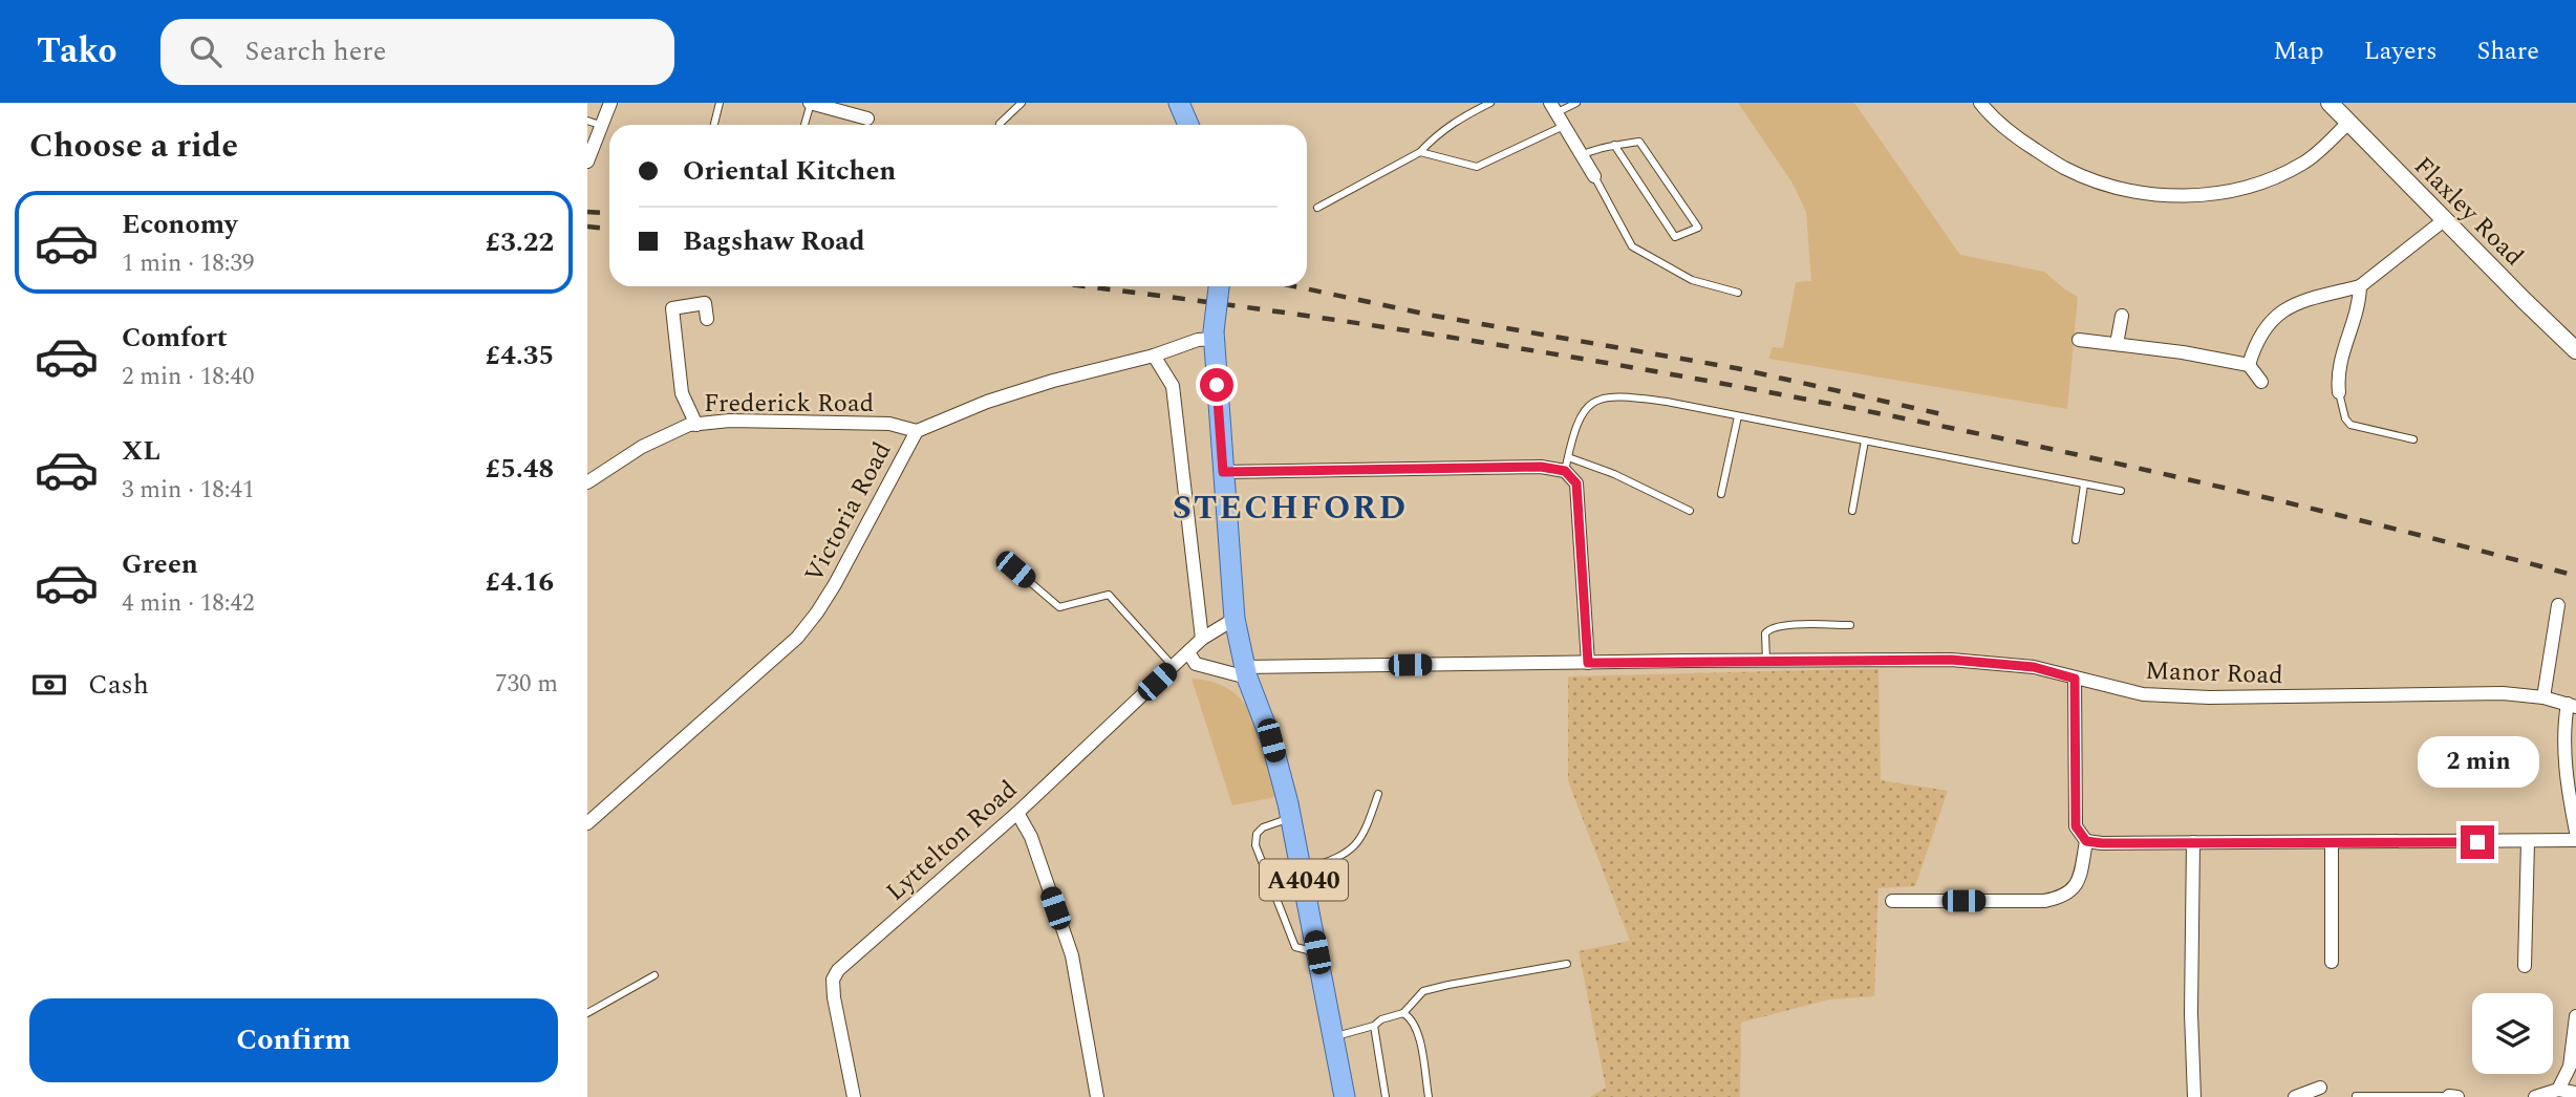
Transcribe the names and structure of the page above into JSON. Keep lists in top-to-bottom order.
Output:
{
  "streets": {
    "main road": ["A4040"],
    "street": [
      "Flaxley Road",
      "Frederick Road",
      "Victoria Road",
      "Manor Road",
      "Lyttelton Road"
    ]
  },
  "crossings": [
    ["Frederick Road", "Victoria Road"],
    ["Victoria Road", "A4040"],
    ["Manor Road", "A4040"],
    ["Lyttelton Road", "A4040"]
  ],
  "districts": ["STECHFORD"],
  "page": {
    "header": "Tako",
    "search": "Search here",
    "nav": ["Map", "Layers", "Share"],
    "heading": "Choose a ride",
    "banner": ["Oriental Kitchen", "Bagshaw Road"],
    "list": [
      {
        "name": "Economy",
        "note": "1 min · 18:39",
        "value": "£3.22"
      },
      {
        "name": "Comfort",
        "note": "2 min · 18:40",
        "value": "£4.35"
      },
      {
        "name": "XL",
        "note": "3 min · 18:41",
        "value": "£5.48"
      },
      {
        "name": "Green",
        "note": "4 min · 18:42",
        "value": "£4.16"
      }
    ],
    "pay": ["Cash", "730 m"],
    "bubble": "2 min",
    "buttons": "Confirm"
  }
}
